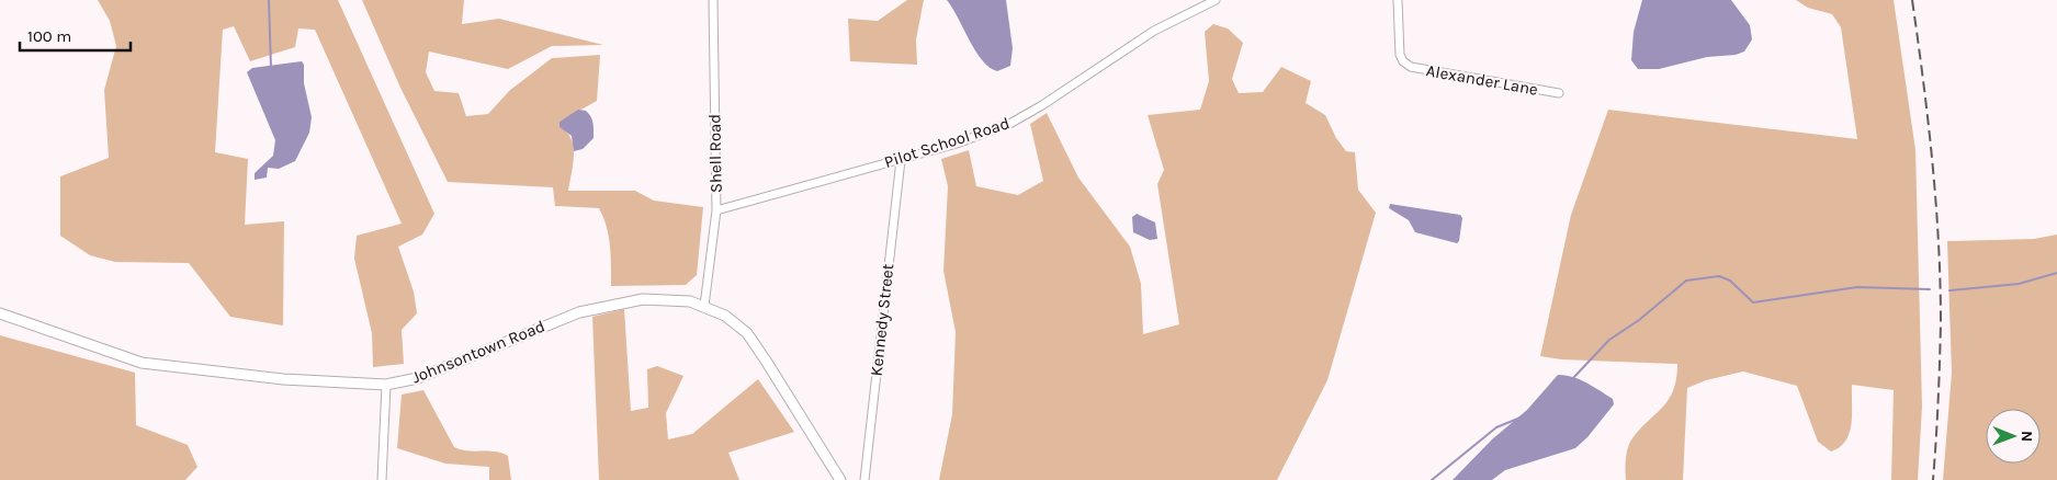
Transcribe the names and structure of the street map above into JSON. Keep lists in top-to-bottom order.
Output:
{
  "streets": {
    "street": [
      "Alexander Lane",
      "Pilot School Road",
      "Shell Road",
      "Kennedy Street",
      "Johnsontown Road"
    ]
  },
  "crossings": [
    ["Pilot School Road", "Shell Road"],
    ["Pilot School Road", "Kennedy Street"],
    ["Shell Road", "Johnsontown Road"]
  ],
  "scale_bar": "100 m",
  "north": "right"
}
